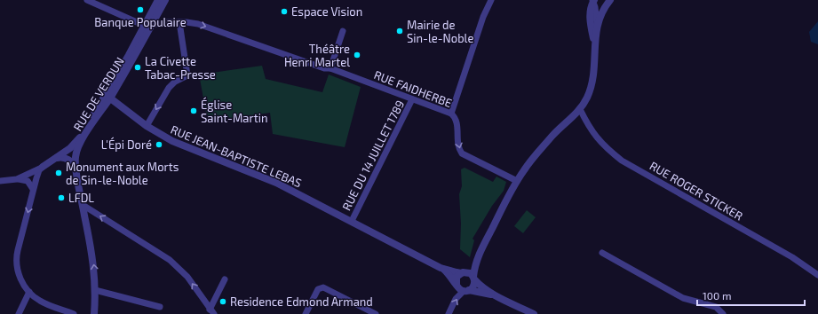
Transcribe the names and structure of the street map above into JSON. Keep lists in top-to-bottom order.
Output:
{
  "streets": {
    "street": [
      "RUE FAIDHERBE",
      "RUE DE VERDUN",
      "RUE DU 14 JUILLET 1789",
      "RUE JEAN-BAPTISTE LEBAS",
      "RUE ROGER STICKER"
    ]
  },
  "crossings": [
    ["RUE FAIDHERBE", "RUE DE VERDUN"],
    ["RUE FAIDHERBE", "RUE DU 14 JUILLET 1789"],
    ["RUE DE VERDUN", "RUE JEAN-BAPTISTE LEBAS"],
    ["RUE DU 14 JUILLET 1789", "RUE JEAN-BAPTISTE LEBAS"]
  ],
  "one_way": ["RUE FAIDHERBE"],
  "places": [
    "Banque Populaire",
    "Espace Vision",
    "Mairie de Sin-le-Noble",
    "Théâtre Henri Martel",
    "La Civette Tabac-Presse",
    "Église Saint-Martin",
    "L'Épi Doré",
    "Monument aux Morts de Sin-le-Noble",
    "LFDL",
    "Residence Edmond Armand"
  ],
  "scale_bar": "100 m"
}
